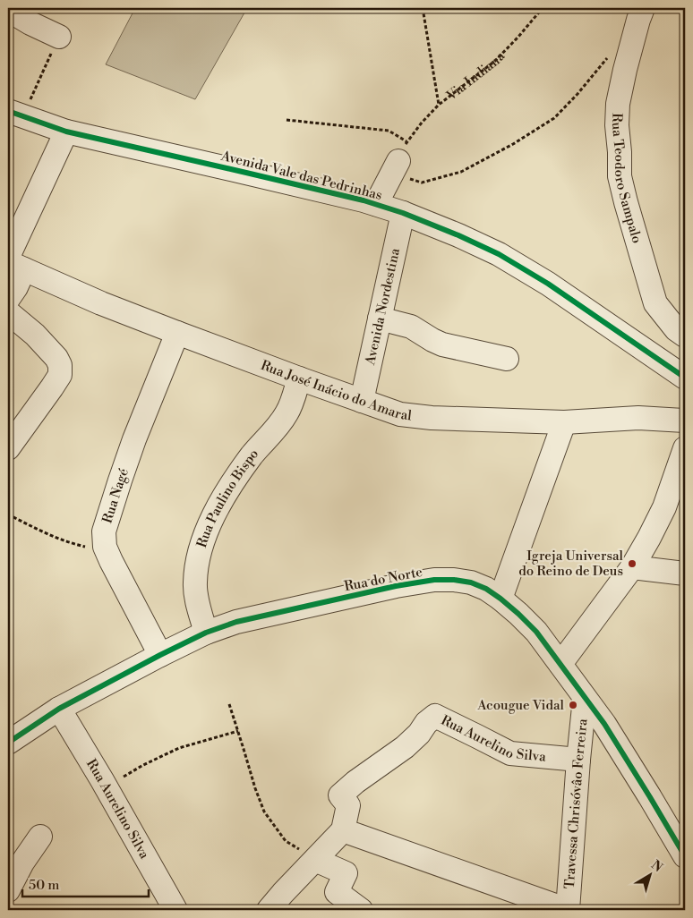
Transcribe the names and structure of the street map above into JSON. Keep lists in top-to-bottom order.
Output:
{
  "streets": {
    "street": [
      "Avenida Vale das Pedrinhas",
      "Rua Teodoro Sampalo",
      "Avenida Nordestina",
      "Rua José Inácio do Amaral",
      "Rua Nagé",
      "Rua Paulino Bispo",
      "Rua do Norte",
      "Rua Aurelino Silva",
      "Travessa Chrisóvâo Ferreira"
    ],
    "path": ["Via Indiana"]
  },
  "crossings": [
    ["Via Indiana", "Avenida Vale das Pedrinhas"],
    ["Avenida Vale das Pedrinhas", "Avenida Nordestina"],
    ["Avenida Nordestina", "Rua José Inácio do Amaral"],
    ["Rua José Inácio do Amaral", "Rua Nagé"],
    ["Rua José Inácio do Amaral", "Rua Paulino Bispo"],
    ["Rua Nagé", "Rua do Norte"],
    ["Rua Paulino Bispo", "Rua do Norte"],
    ["Rua do Norte", "Rua Aurelino Silva"],
    ["Rua do Norte", "Travessa Chrisóvâo Ferreira"],
    ["Rua Aurelino Silva", "Travessa Chrisóvâo Ferreira"]
  ],
  "places": ["Igreja Universal do Reino de Deus", "Acougue Vidal"],
  "scale_bar": "50 m",
  "north": "top right"
}
